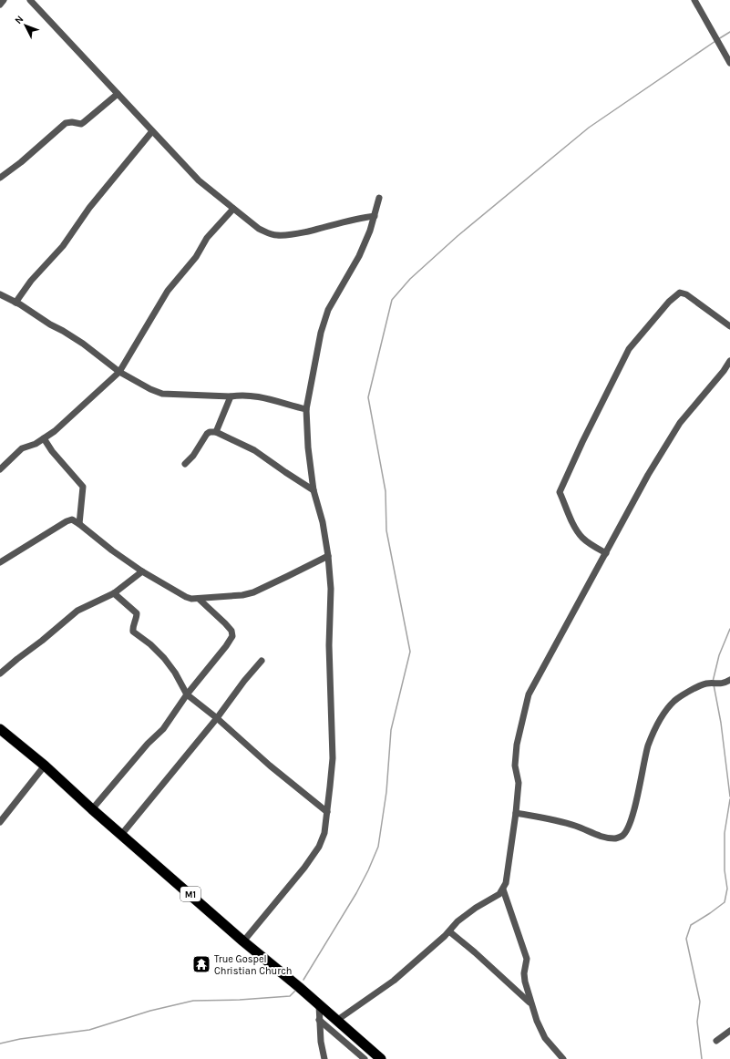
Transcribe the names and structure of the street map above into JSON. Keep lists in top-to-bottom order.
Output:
{
  "streets": {
    "highway": ["M1"]
  },
  "places": {
    "temple": ["True Gospel Christian Church"]
  },
  "north": "top left"
}
